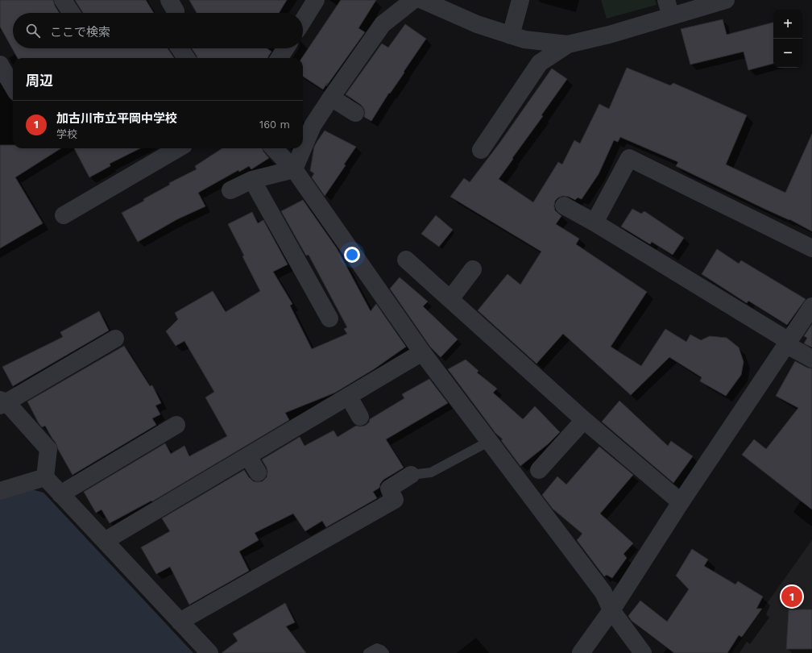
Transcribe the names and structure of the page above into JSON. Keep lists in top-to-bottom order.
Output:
{
  "page": {
    "map_buttons": ["+", "−"],
    "search": "ここで検索",
    "heading": "周辺",
    "list": [
      {
        "mark": "1",
        "name": "加古川市立平岡中学校",
        "note": "学校",
        "value": "160 m"
      }
    ],
    "pins": "1"
  }
}
